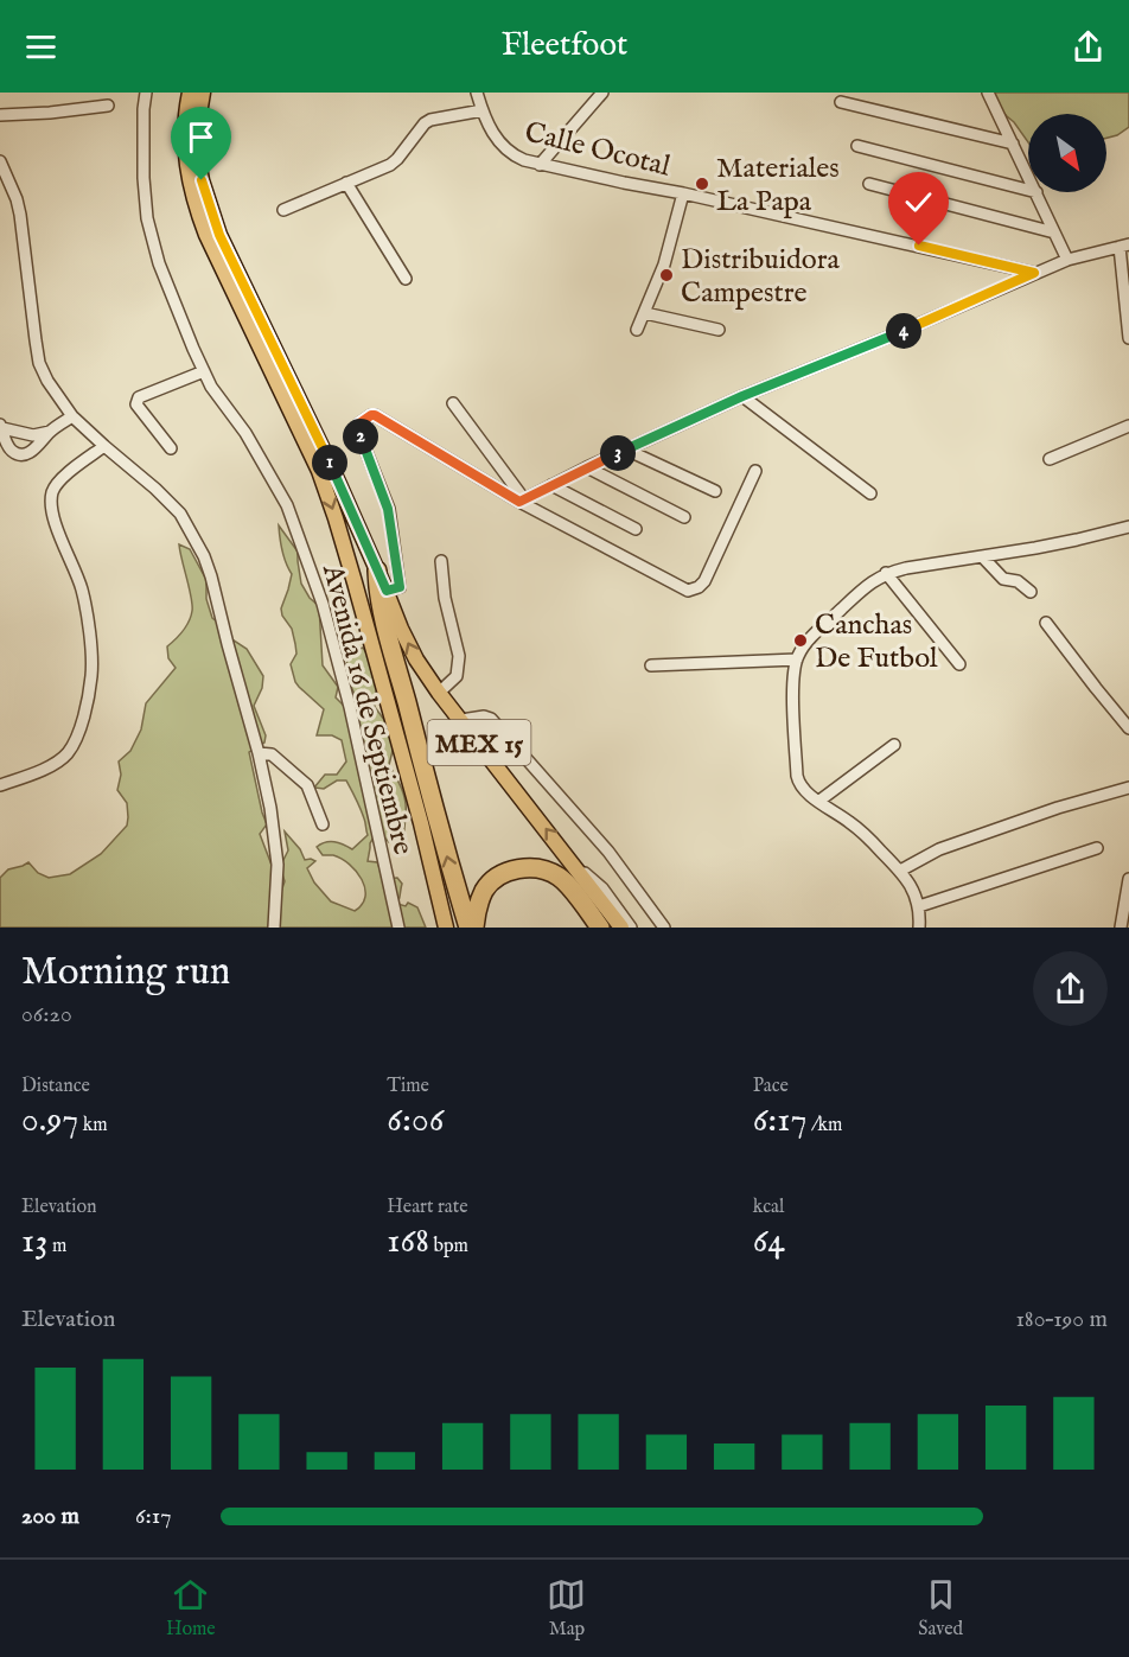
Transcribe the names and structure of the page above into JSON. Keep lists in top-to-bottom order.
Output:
{
  "streets": {
    "main road": ["MEX 15"],
    "street": ["Calle Ocotal", "Avenida 16 de Septiembre"]
  },
  "places": ["Materiales La Papa", "Distribuidora Campestre", "Canchas De Futbol"],
  "north": "bottom right",
  "page": {
    "header": "Fleetfoot",
    "pins": [
      "4",
      "2",
      "3",
      "1"
    ],
    "heading": ["Morning run", "06:20"],
    "stats": [
      ["Distance", "0.97 km"],
      ["Time", "6:06"],
      ["Pace", "6:17 /km"],
      ["Elevation", "13 m"],
      ["Heart rate", "168 bpm"],
      ["kcal", "64"]
    ],
    "chart": ["Elevation", "180–190 m"],
    "list": [
      {
        "name": "200 m",
        "note": "6:17"
      }
    ],
    "tabs": ["Home", "Map", "Saved"]
  }
}
